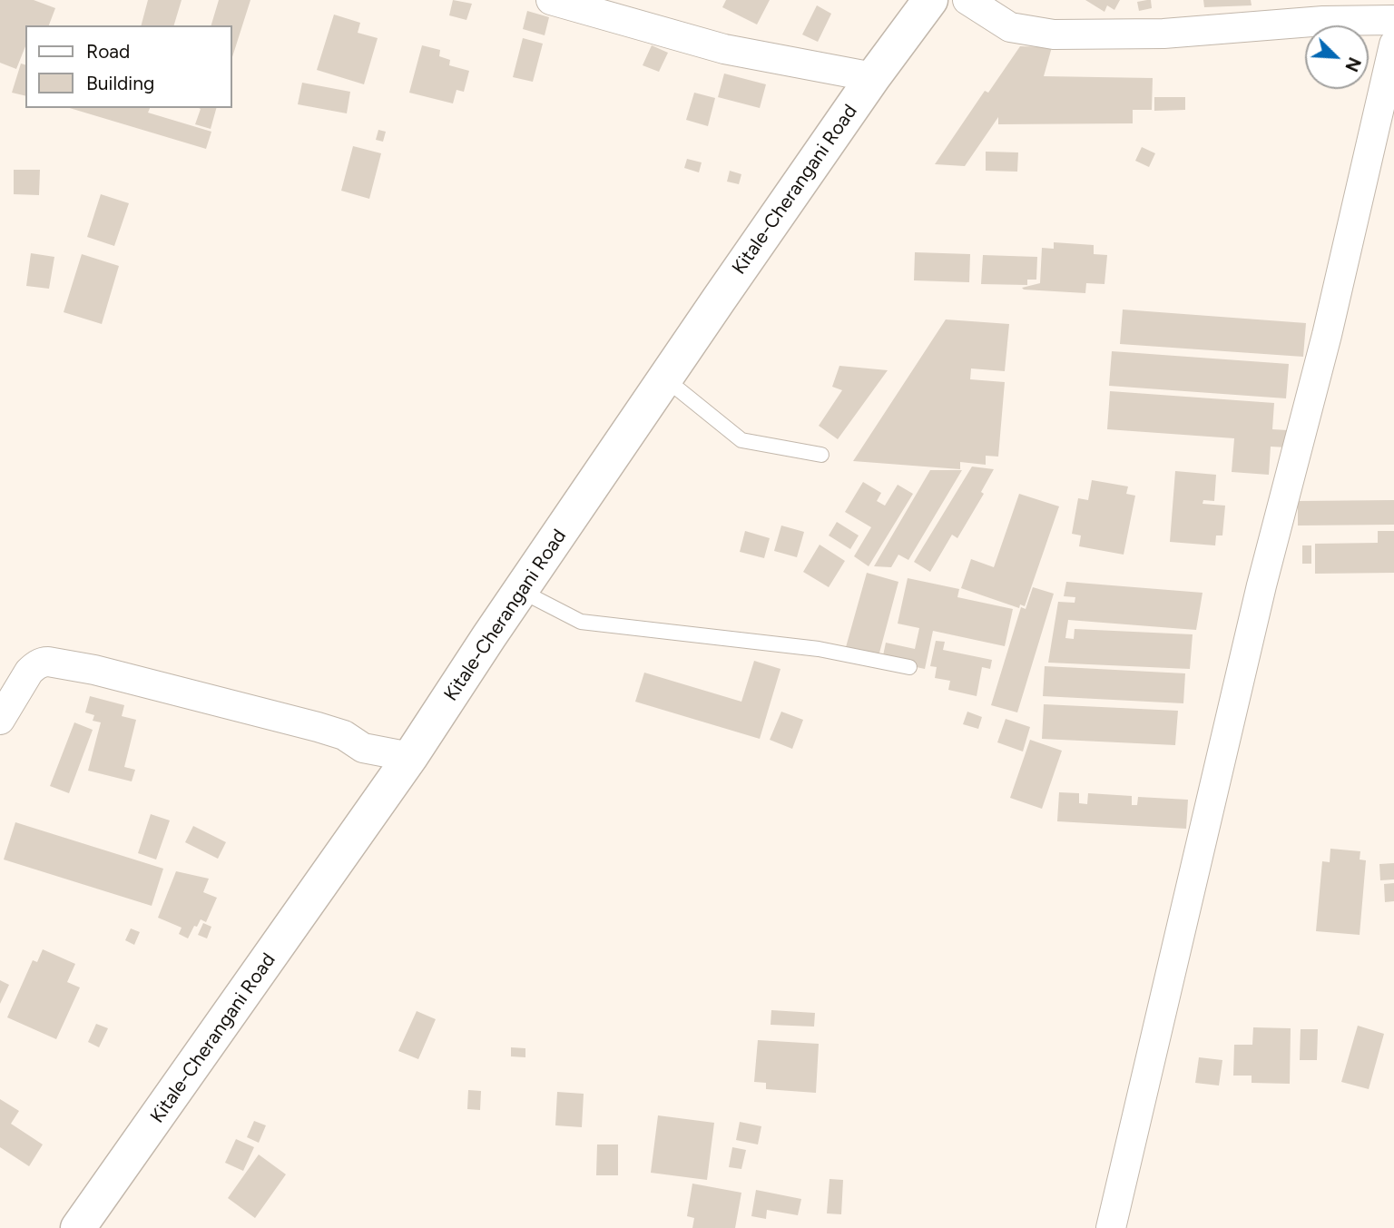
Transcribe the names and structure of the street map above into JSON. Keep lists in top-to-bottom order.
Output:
{
  "streets": {
    "main road": ["Kitale-Cherangani Road"]
  },
  "legend": ["Road", "Building"],
  "north": "bottom right"
}
